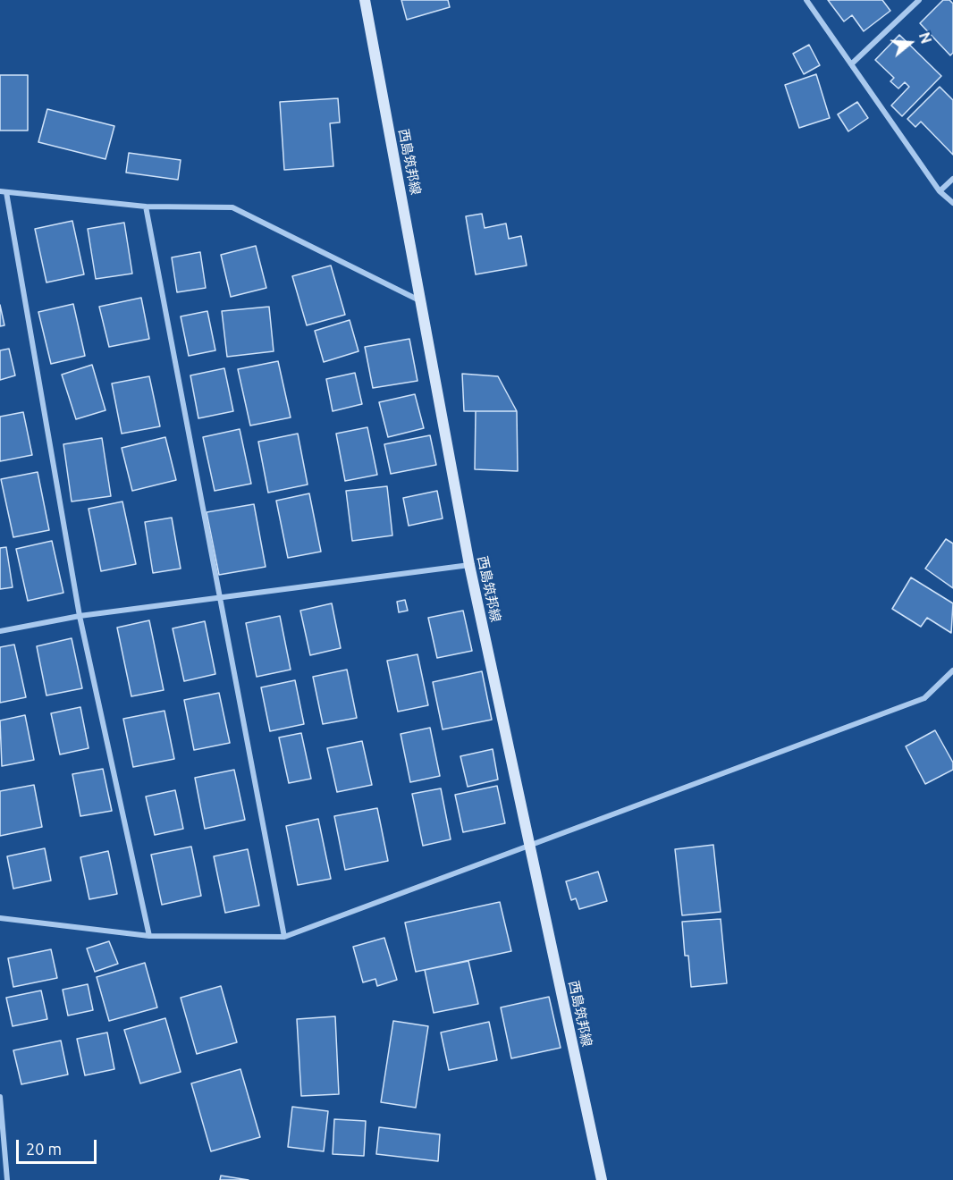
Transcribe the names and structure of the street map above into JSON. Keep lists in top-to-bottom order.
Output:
{
  "streets": {
    "main road": ["西島筑邦線"]
  },
  "scale_bar": "20 m",
  "north": "right"
}
